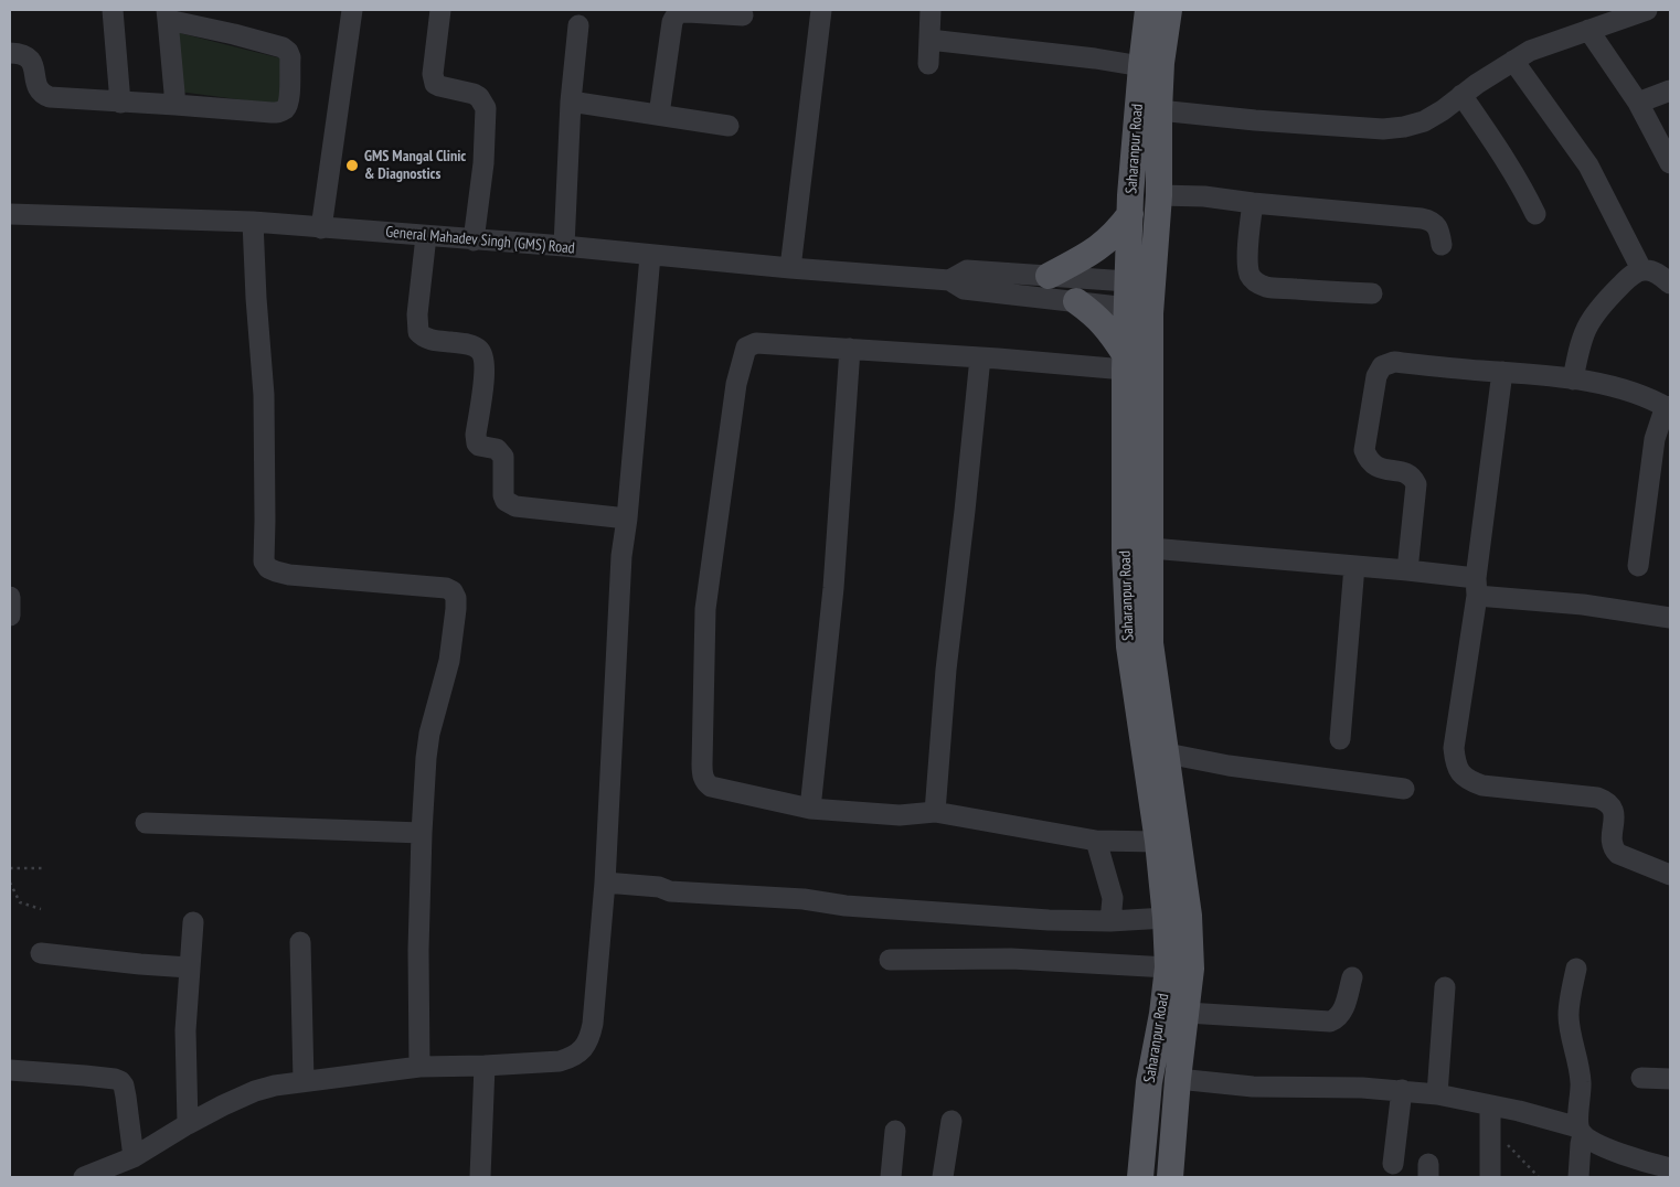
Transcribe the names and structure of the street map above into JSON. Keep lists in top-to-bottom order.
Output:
{
  "streets": {
    "main road": ["Saharanpur Road"],
    "street": ["General Mahadev Singh (GMS) Road"]
  },
  "crossings": [
    ["Saharanpur Road", "General Mahadev Singh (GMS) Road"]
  ],
  "places": ["GMS Mangal Clinic & Diagnostics"]
}
